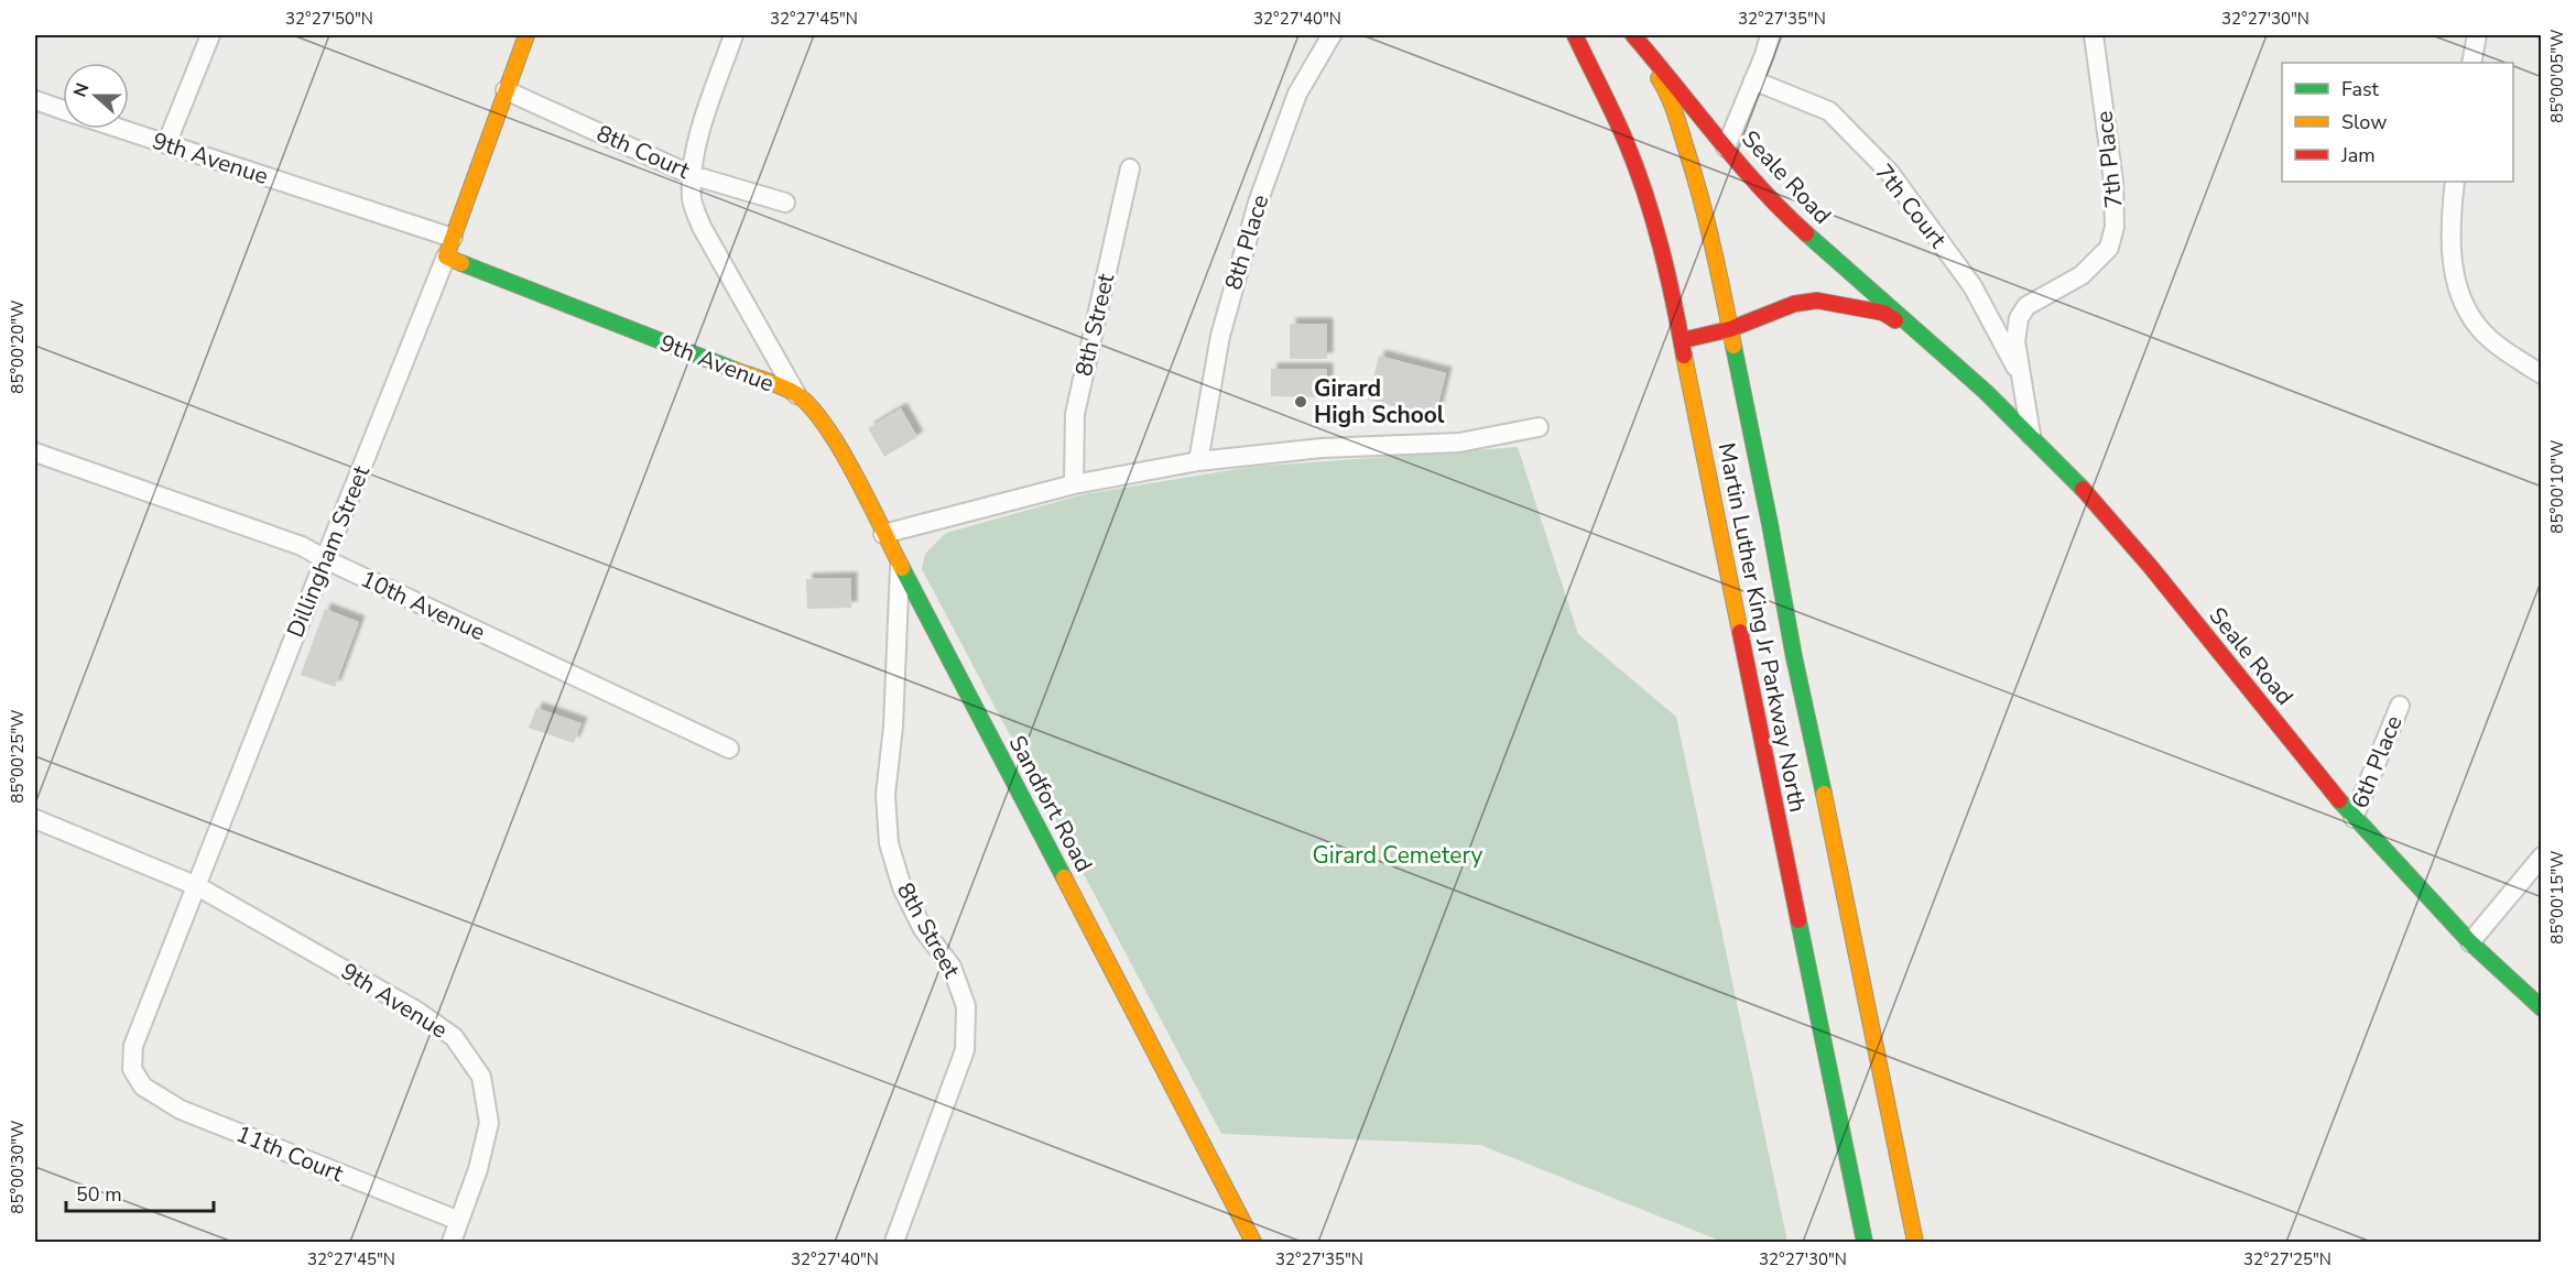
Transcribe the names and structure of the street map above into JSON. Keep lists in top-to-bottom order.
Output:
{
  "streets": {
    "street": [
      "8th Court",
      "9th Avenue",
      "7th Place",
      "Seale Road",
      "7th Court",
      "8th Place",
      "8th Street",
      "Dillingham Street",
      "10th Avenue",
      "Martin Luther King Jr Parkway North",
      "6th Place",
      "Sandfort Road",
      "11th Court"
    ]
  },
  "crossings": [
    ["8th Court", "9th Avenue"],
    ["8th Court", "Dillingham Street"],
    ["9th Avenue", "Dillingham Street"],
    ["9th Avenue", "Sandfort Road"],
    ["9th Avenue", "11th Court"],
    ["7th Place", "Seale Road"],
    ["7th Place", "7th Court"],
    ["Seale Road", "Martin Luther King Jr Parkway North"],
    ["Seale Road", "6th Place"],
    ["8th Street", "Sandfort Road"],
    ["Dillingham Street", "10th Avenue"],
    ["Dillingham Street", "11th Court"]
  ],
  "parks": ["Girard Cemetery"],
  "places": ["Girard High School"],
  "legend": ["Fast", "Slow", "Jam"],
  "scale_bar": "50 m",
  "north": "left",
  "coordinates": [
    "32°27'50\"N",
    "32°27'45\"N",
    "32°27'40\"N",
    "32°27'35\"N",
    "32°27'30\"N",
    "85°00'05\"W",
    "85°00'20\"W",
    "85°00'10\"W",
    "85°00'25\"W",
    "85°00'15\"W",
    "85°00'30\"W",
    "32°27'25\"N"
  ]
}
